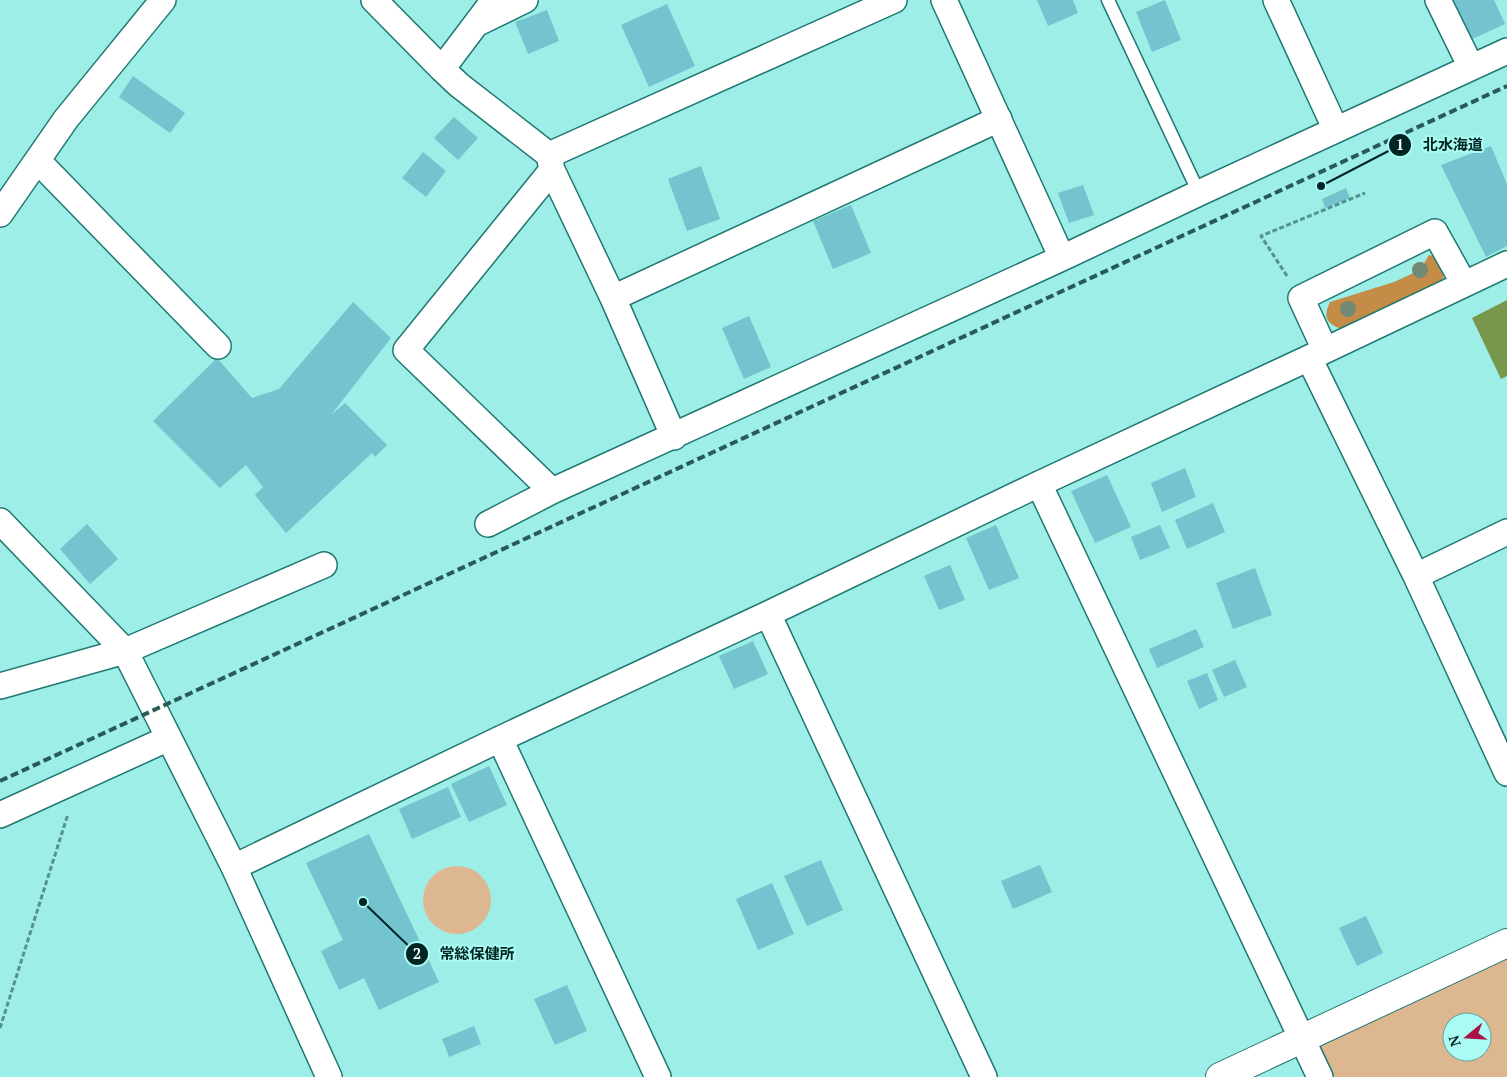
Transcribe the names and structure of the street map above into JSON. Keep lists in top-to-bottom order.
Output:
{
  "places": ["北水海道", "常総保健所"],
  "north": "left"
}
